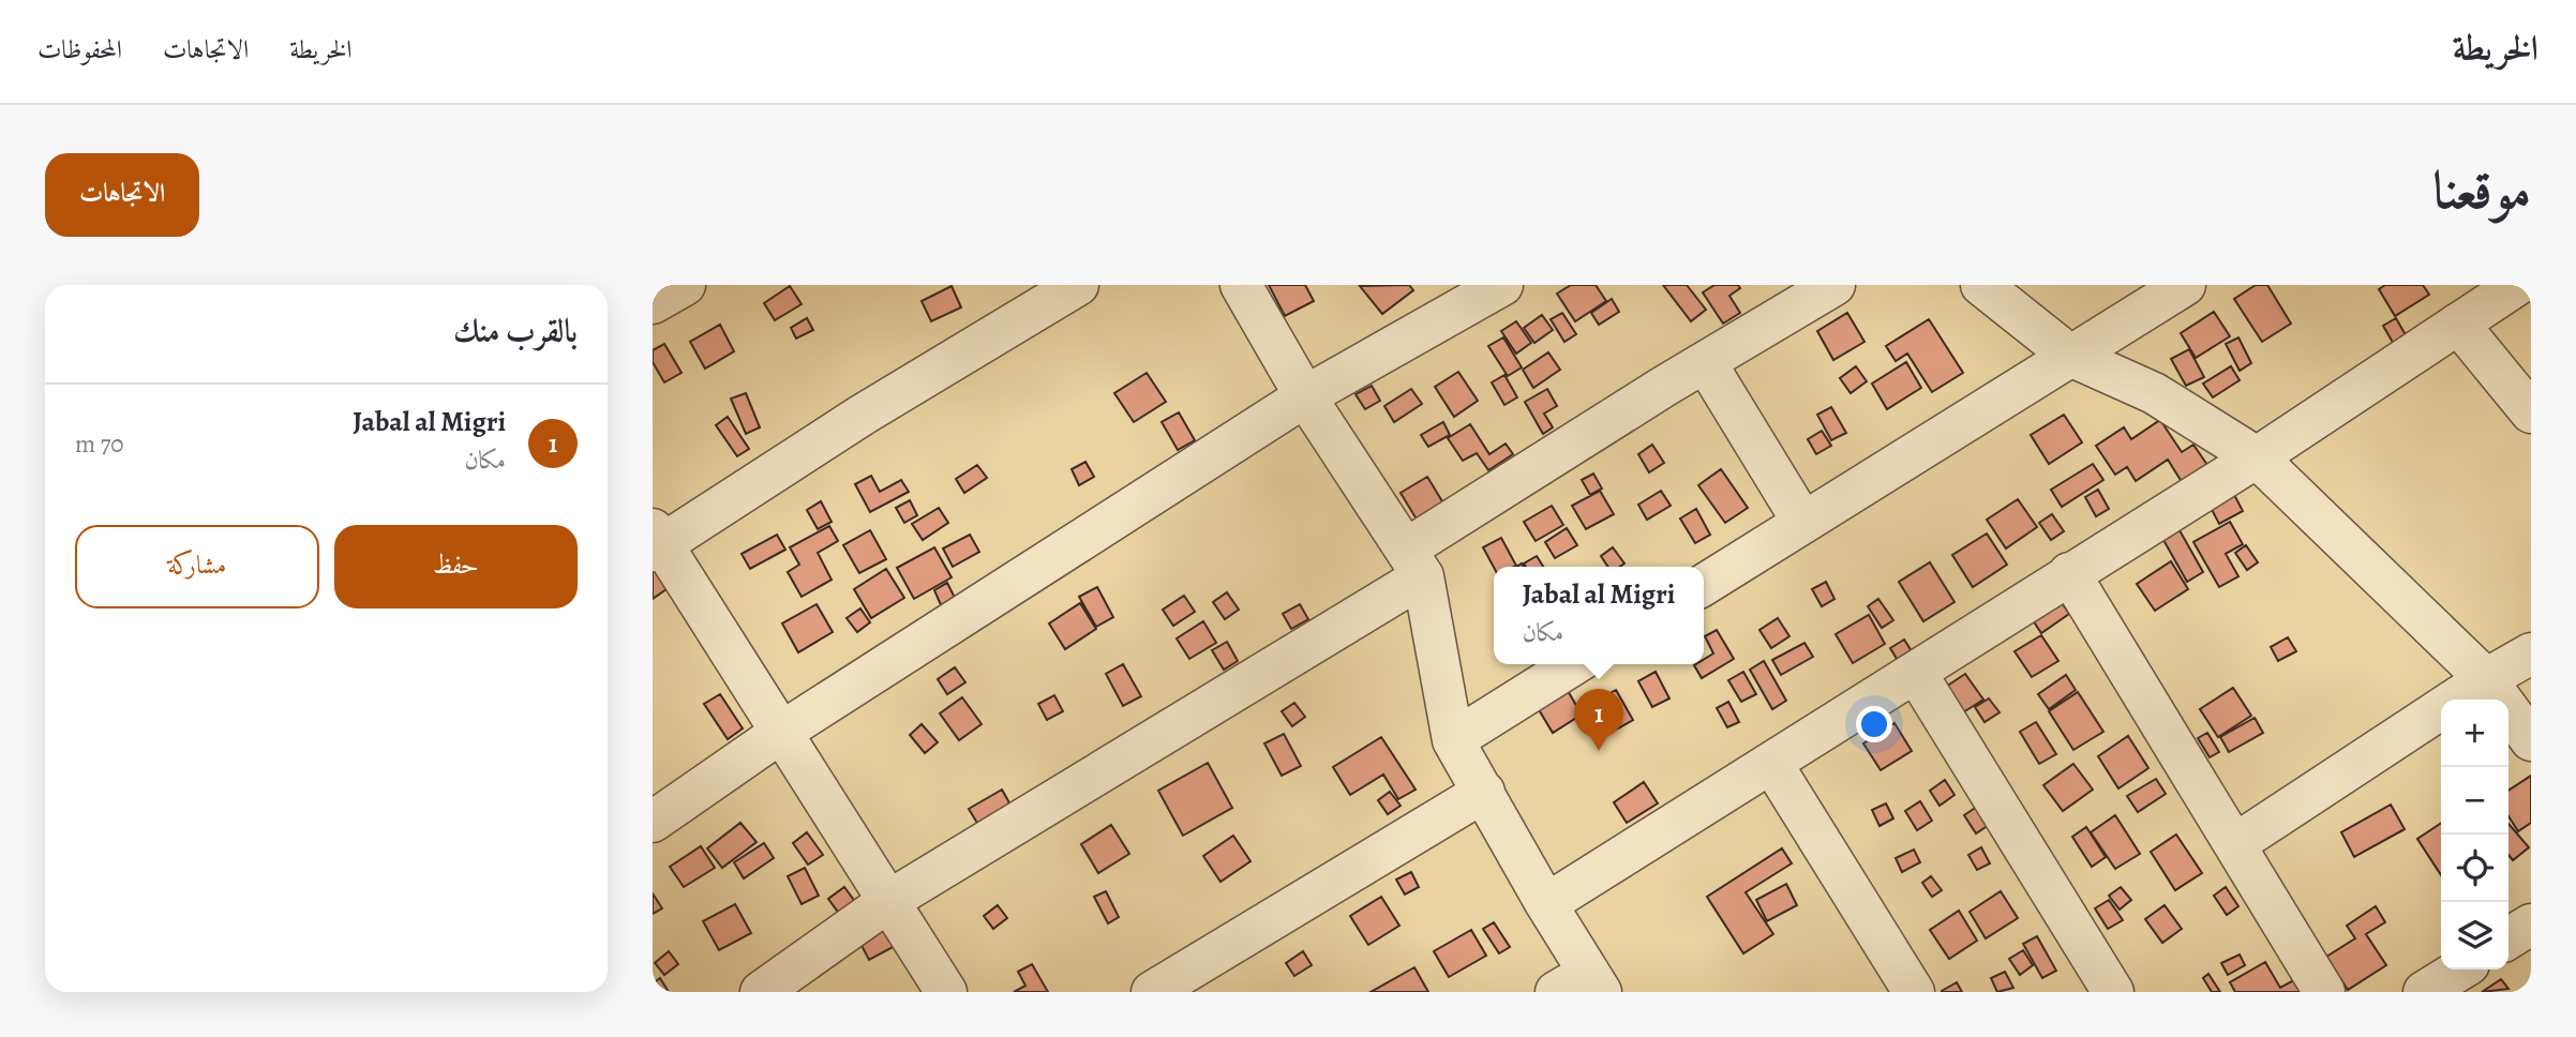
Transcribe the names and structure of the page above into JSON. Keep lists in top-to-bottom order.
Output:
{
  "page": {
    "header": "الخريطة",
    "nav": ["الخريطة", "الاتجاهات", "المحفوظات"],
    "title": "موقعنا",
    "buttons": [
      "الاتجاهات",
      ["حفظ", "مشاركة"]
    ],
    "heading": "بالقرب منك",
    "list": [
      {
        "mark": "1",
        "name": "Jabal al Migri",
        "note": "مكان",
        "value": "70 m"
      }
    ],
    "popup": ["Jabal al Migri", "مكان"],
    "pins": "1",
    "map_buttons": ["+", "−"]
  }
}
